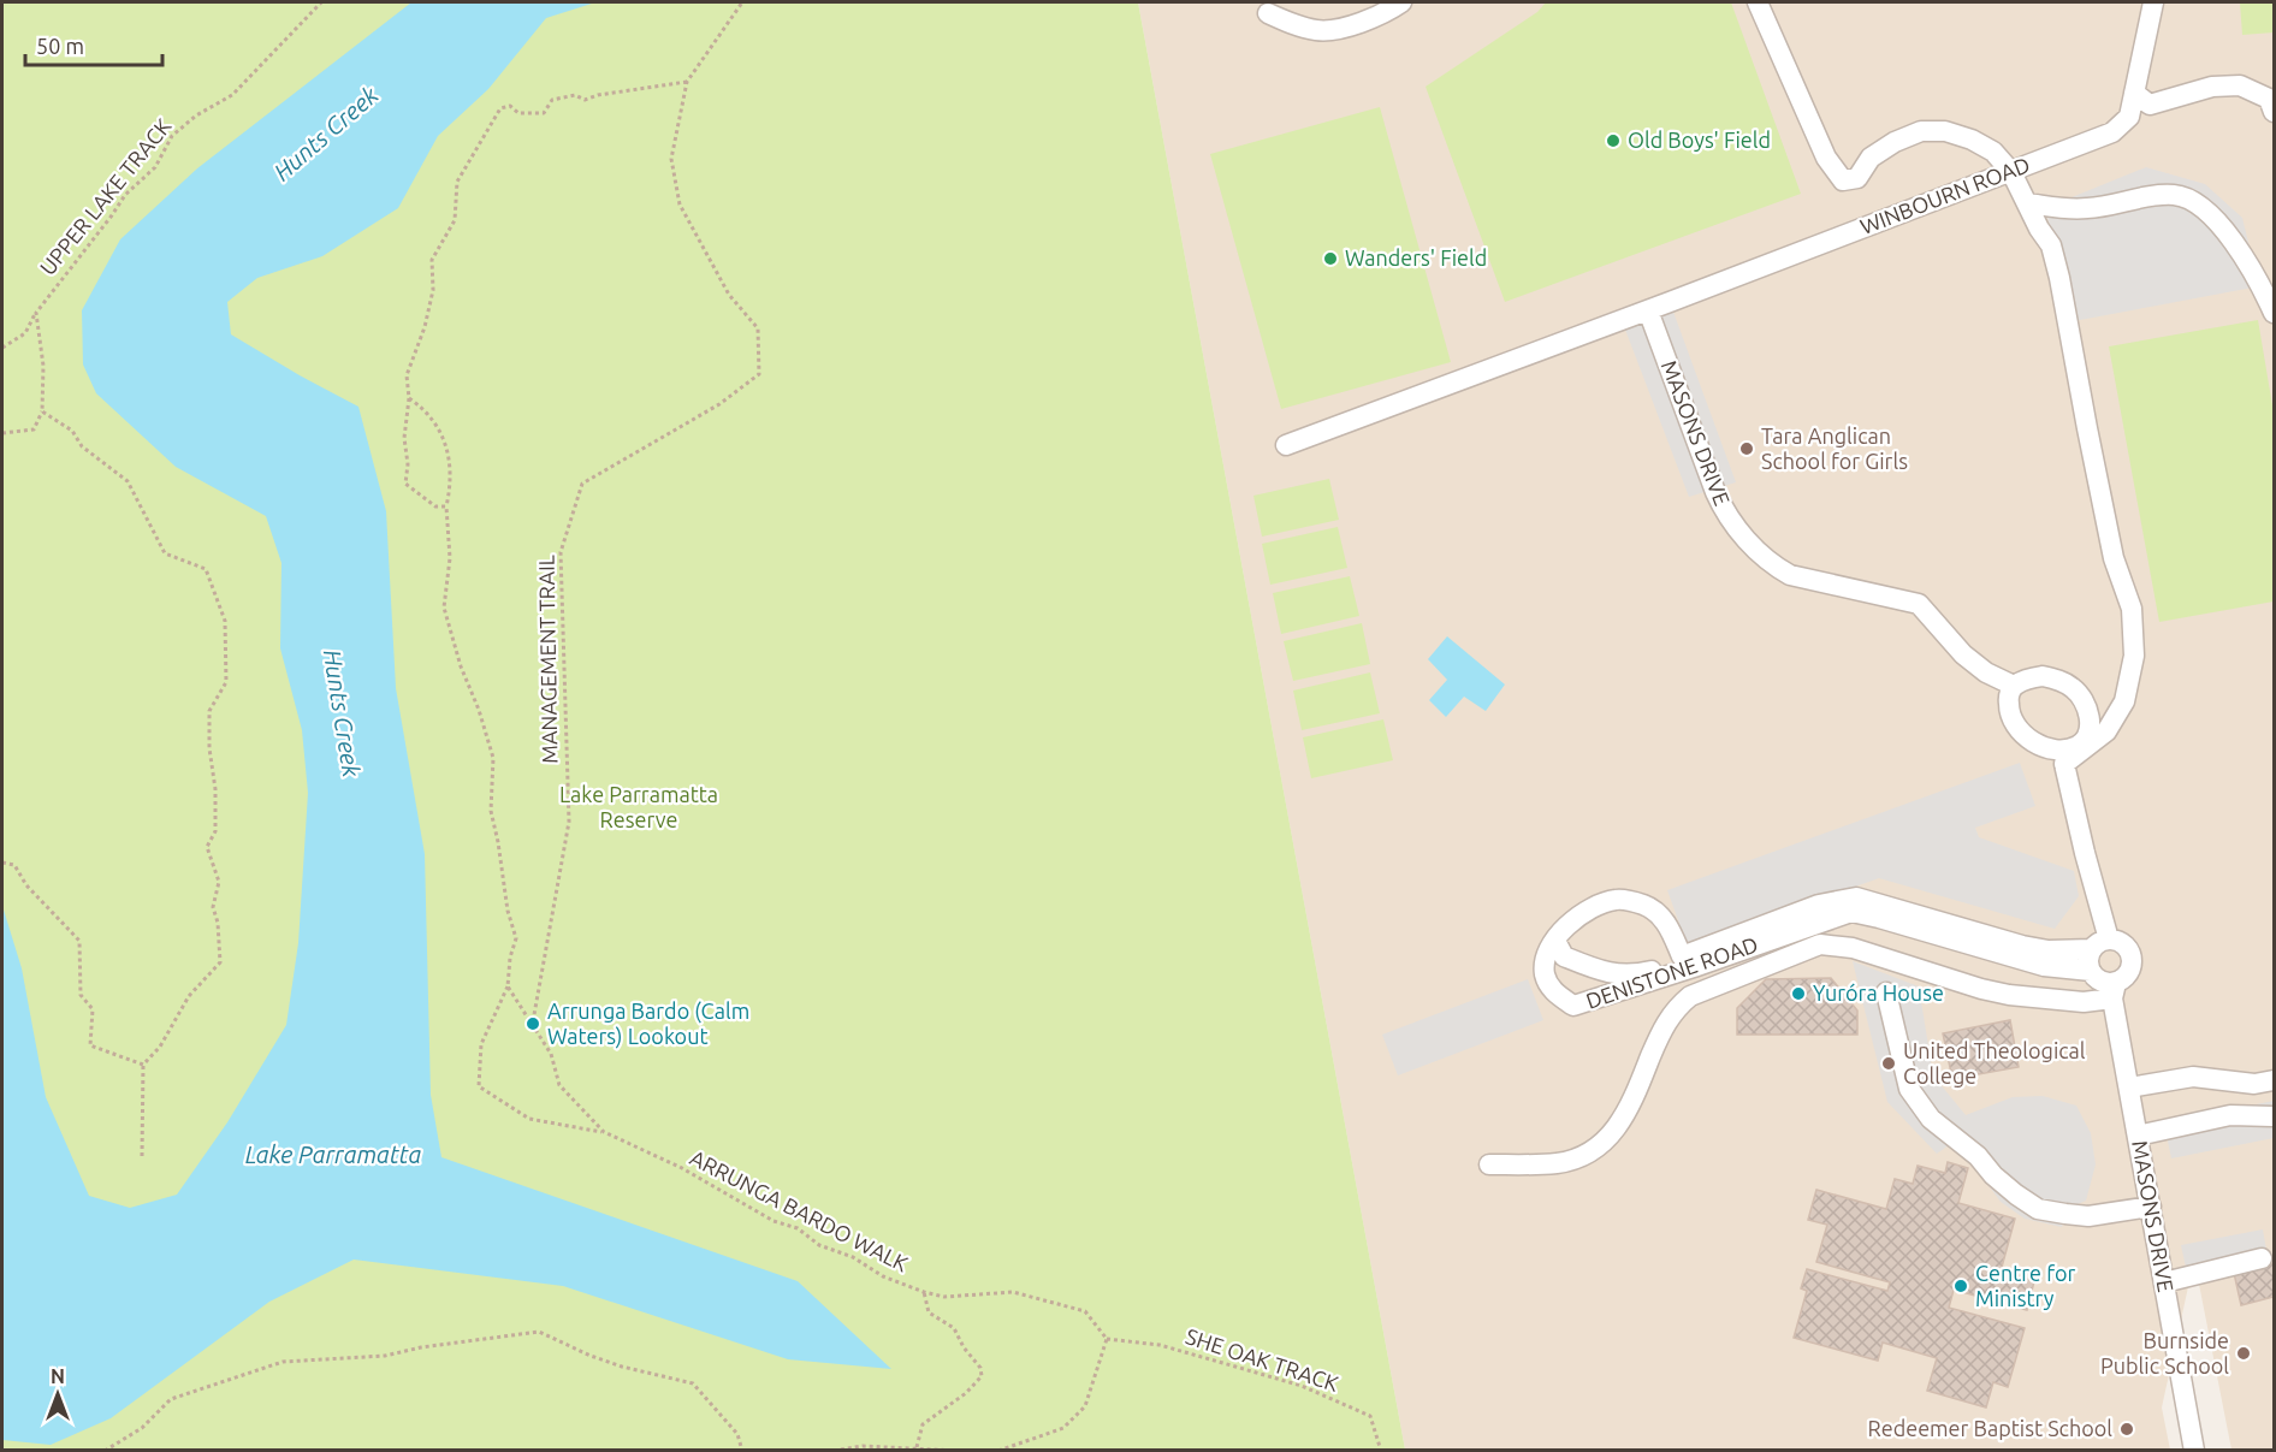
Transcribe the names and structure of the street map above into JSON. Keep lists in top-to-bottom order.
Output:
{
  "streets": {
    "street": ["WINBOURN ROAD", "MASONS DRIVE", "DENISTONE ROAD"],
    "path": [
      "UPPER LAKE TRACK",
      "MANAGEMENT TRAIL",
      "ARRUNGA BARDO WALK",
      "SHE OAK TRACK"
    ]
  },
  "crossings": [
    ["WINBOURN ROAD", "MASONS DRIVE"],
    ["MASONS DRIVE", "DENISTONE ROAD"],
    ["MANAGEMENT TRAIL", "ARRUNGA BARDO WALK"],
    ["ARRUNGA BARDO WALK", "SHE OAK TRACK"]
  ],
  "water": ["Hunts Creek", "Lake Parramatta"],
  "parks": ["Lake Parramatta Reserve"],
  "places": [
    "Old Boys' Field",
    "Wanders' Field",
    "Tara Anglican School for Girls",
    "Yuróra House",
    "Arrunga Bardo (Calm Waters) Lookout",
    "United Theological College",
    "Centre for Ministry",
    "Burnside Public School",
    "Redeemer Baptist School"
  ],
  "scale_bar": "50 m",
  "north": "top"
}
